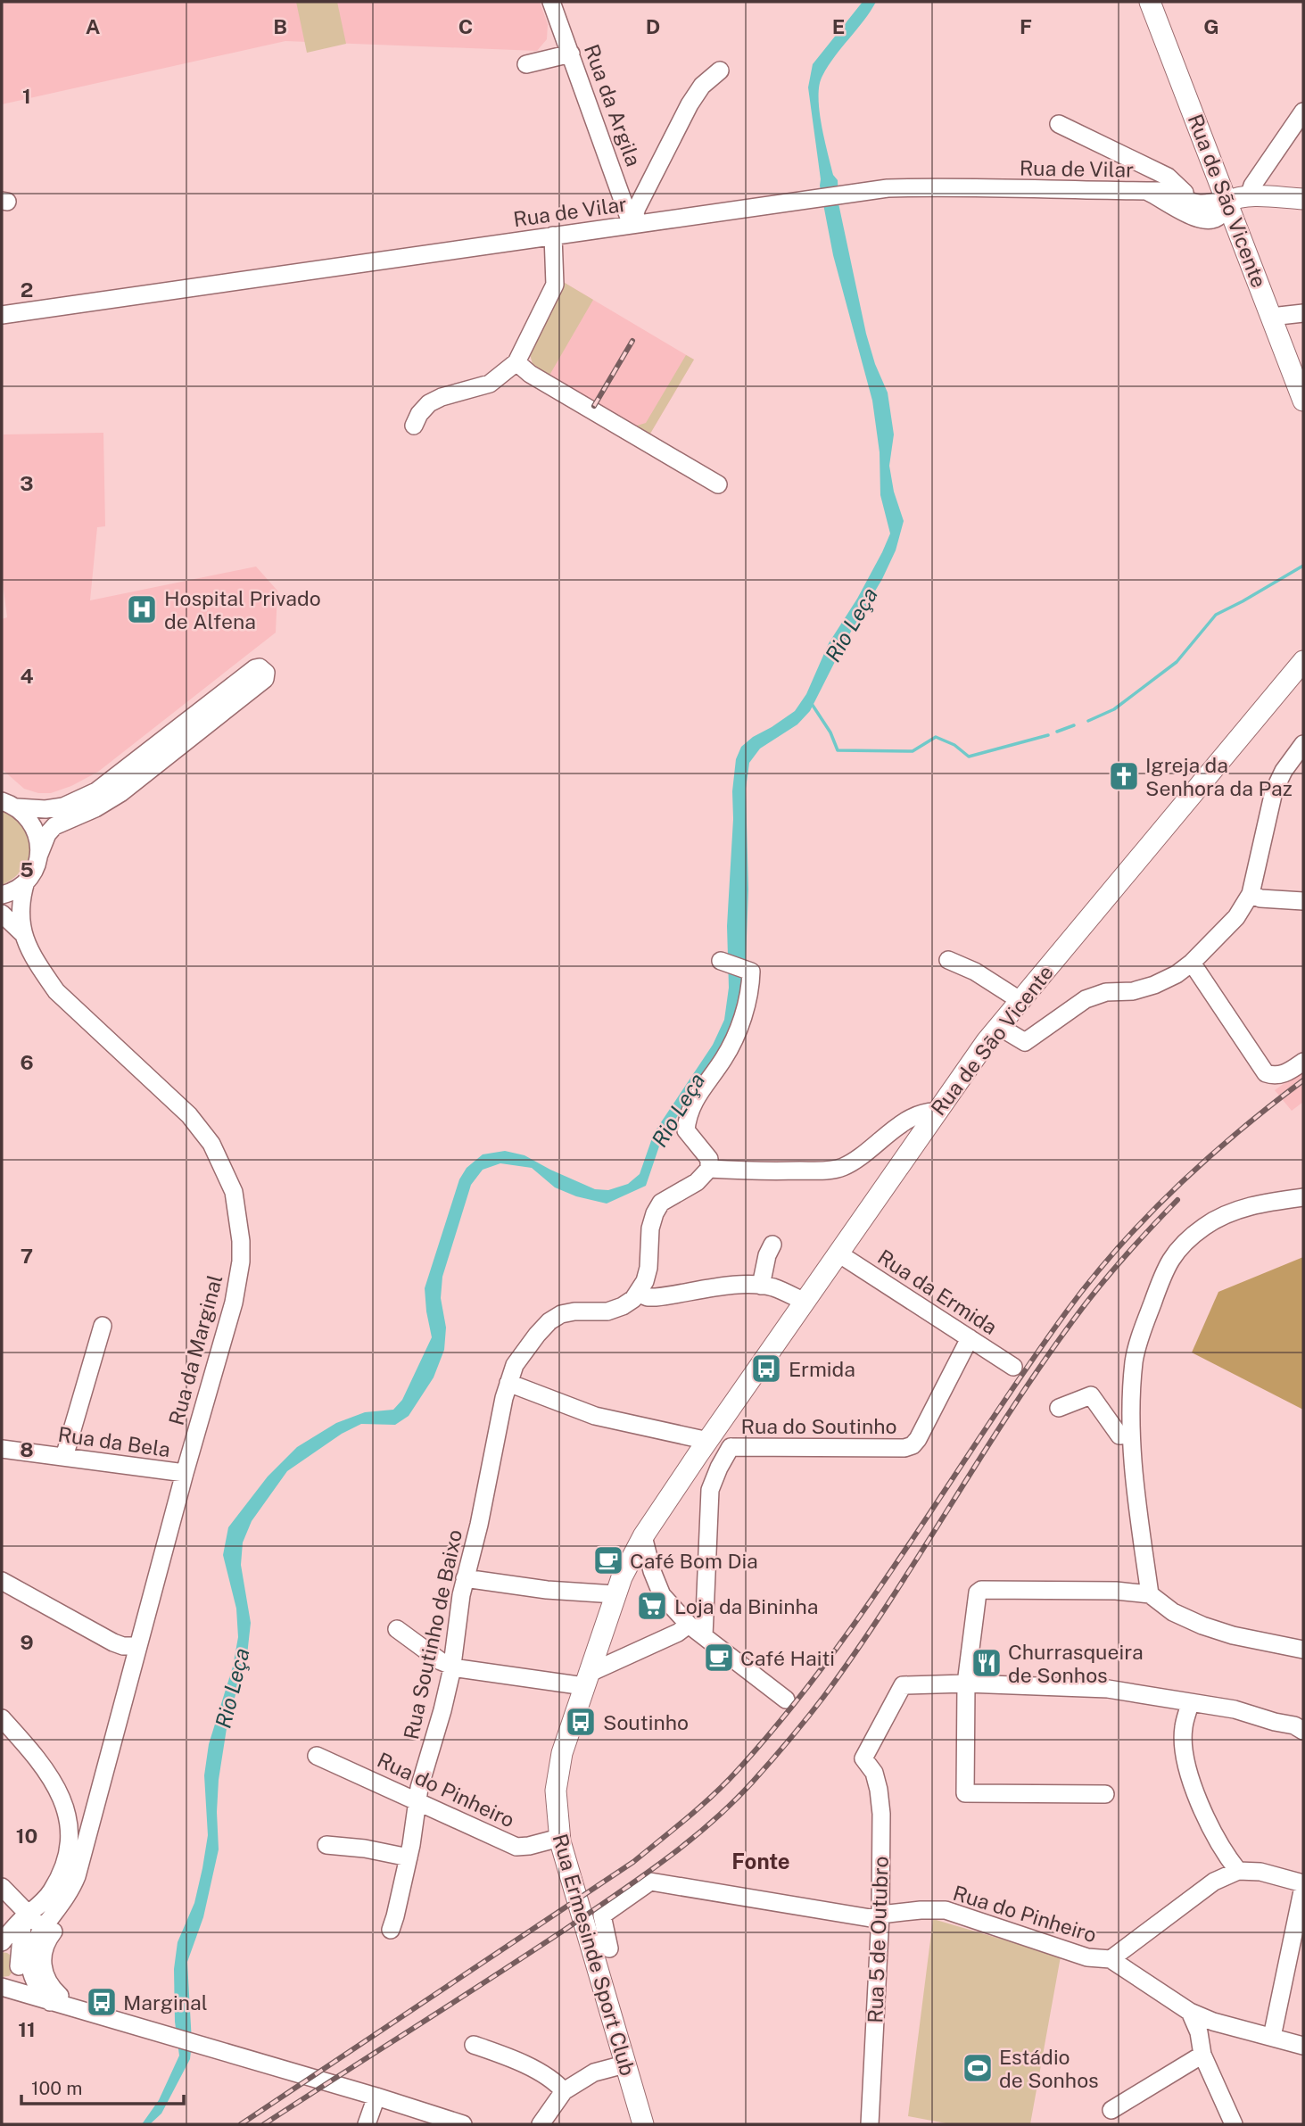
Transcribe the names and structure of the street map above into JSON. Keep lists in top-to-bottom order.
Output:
{
  "streets": {
    "main road": ["Rua de São Vicente", "Rua Ermesinde Sport Club"],
    "street": [
      "Rua da Argila",
      "Rua de Vilar",
      "Rua da Ermida",
      "Rua da Marginal",
      "Rua do Soutinho",
      "Rua da Bela",
      "Rua Soutinho de Baixo",
      "Rua do Pinheiro",
      "Rua 5 de Outubro"
    ]
  },
  "crossings": [
    ["Rua da Argila", "Rua de Vilar"],
    ["Rua de Vilar", "Rua de São Vicente"],
    ["Rua de São Vicente", "Rua da Ermida"],
    ["Rua da Ermida", "Rua do Soutinho"],
    ["Rua da Marginal", "Rua da Bela"],
    ["Rua Soutinho de Baixo", "Rua do Pinheiro"],
    ["Rua do Pinheiro", "Rua 5 de Outubro"],
    ["Rua do Pinheiro", "Rua Ermesinde Sport Club"]
  ],
  "districts": ["Fonte"],
  "water": ["Rio Leça"],
  "places": {
    "hospital": ["Hospital Privado de Alfena"],
    "church": ["Igreja da Senhora da Paz"],
    "bus stop": ["Ermida", "Soutinho", "Marginal"],
    "cafe": ["Café Bom Dia", "Café Haiti"],
    "supermarket": ["Loja da Bininha"],
    "restaurant": ["Churrasqueira de Sonhos"],
    "sports": ["Estádio de Sonhos"]
  },
  "scale_bar": "100 m",
  "grid": {
    "columns": [
      "A",
      "B",
      "C",
      "D",
      "E",
      "F",
      "G"
    ],
    "rows": [
      "1",
      "2",
      "3",
      "4",
      "5",
      "6",
      "7",
      "8",
      "9",
      "10",
      "11"
    ]
  }
}
